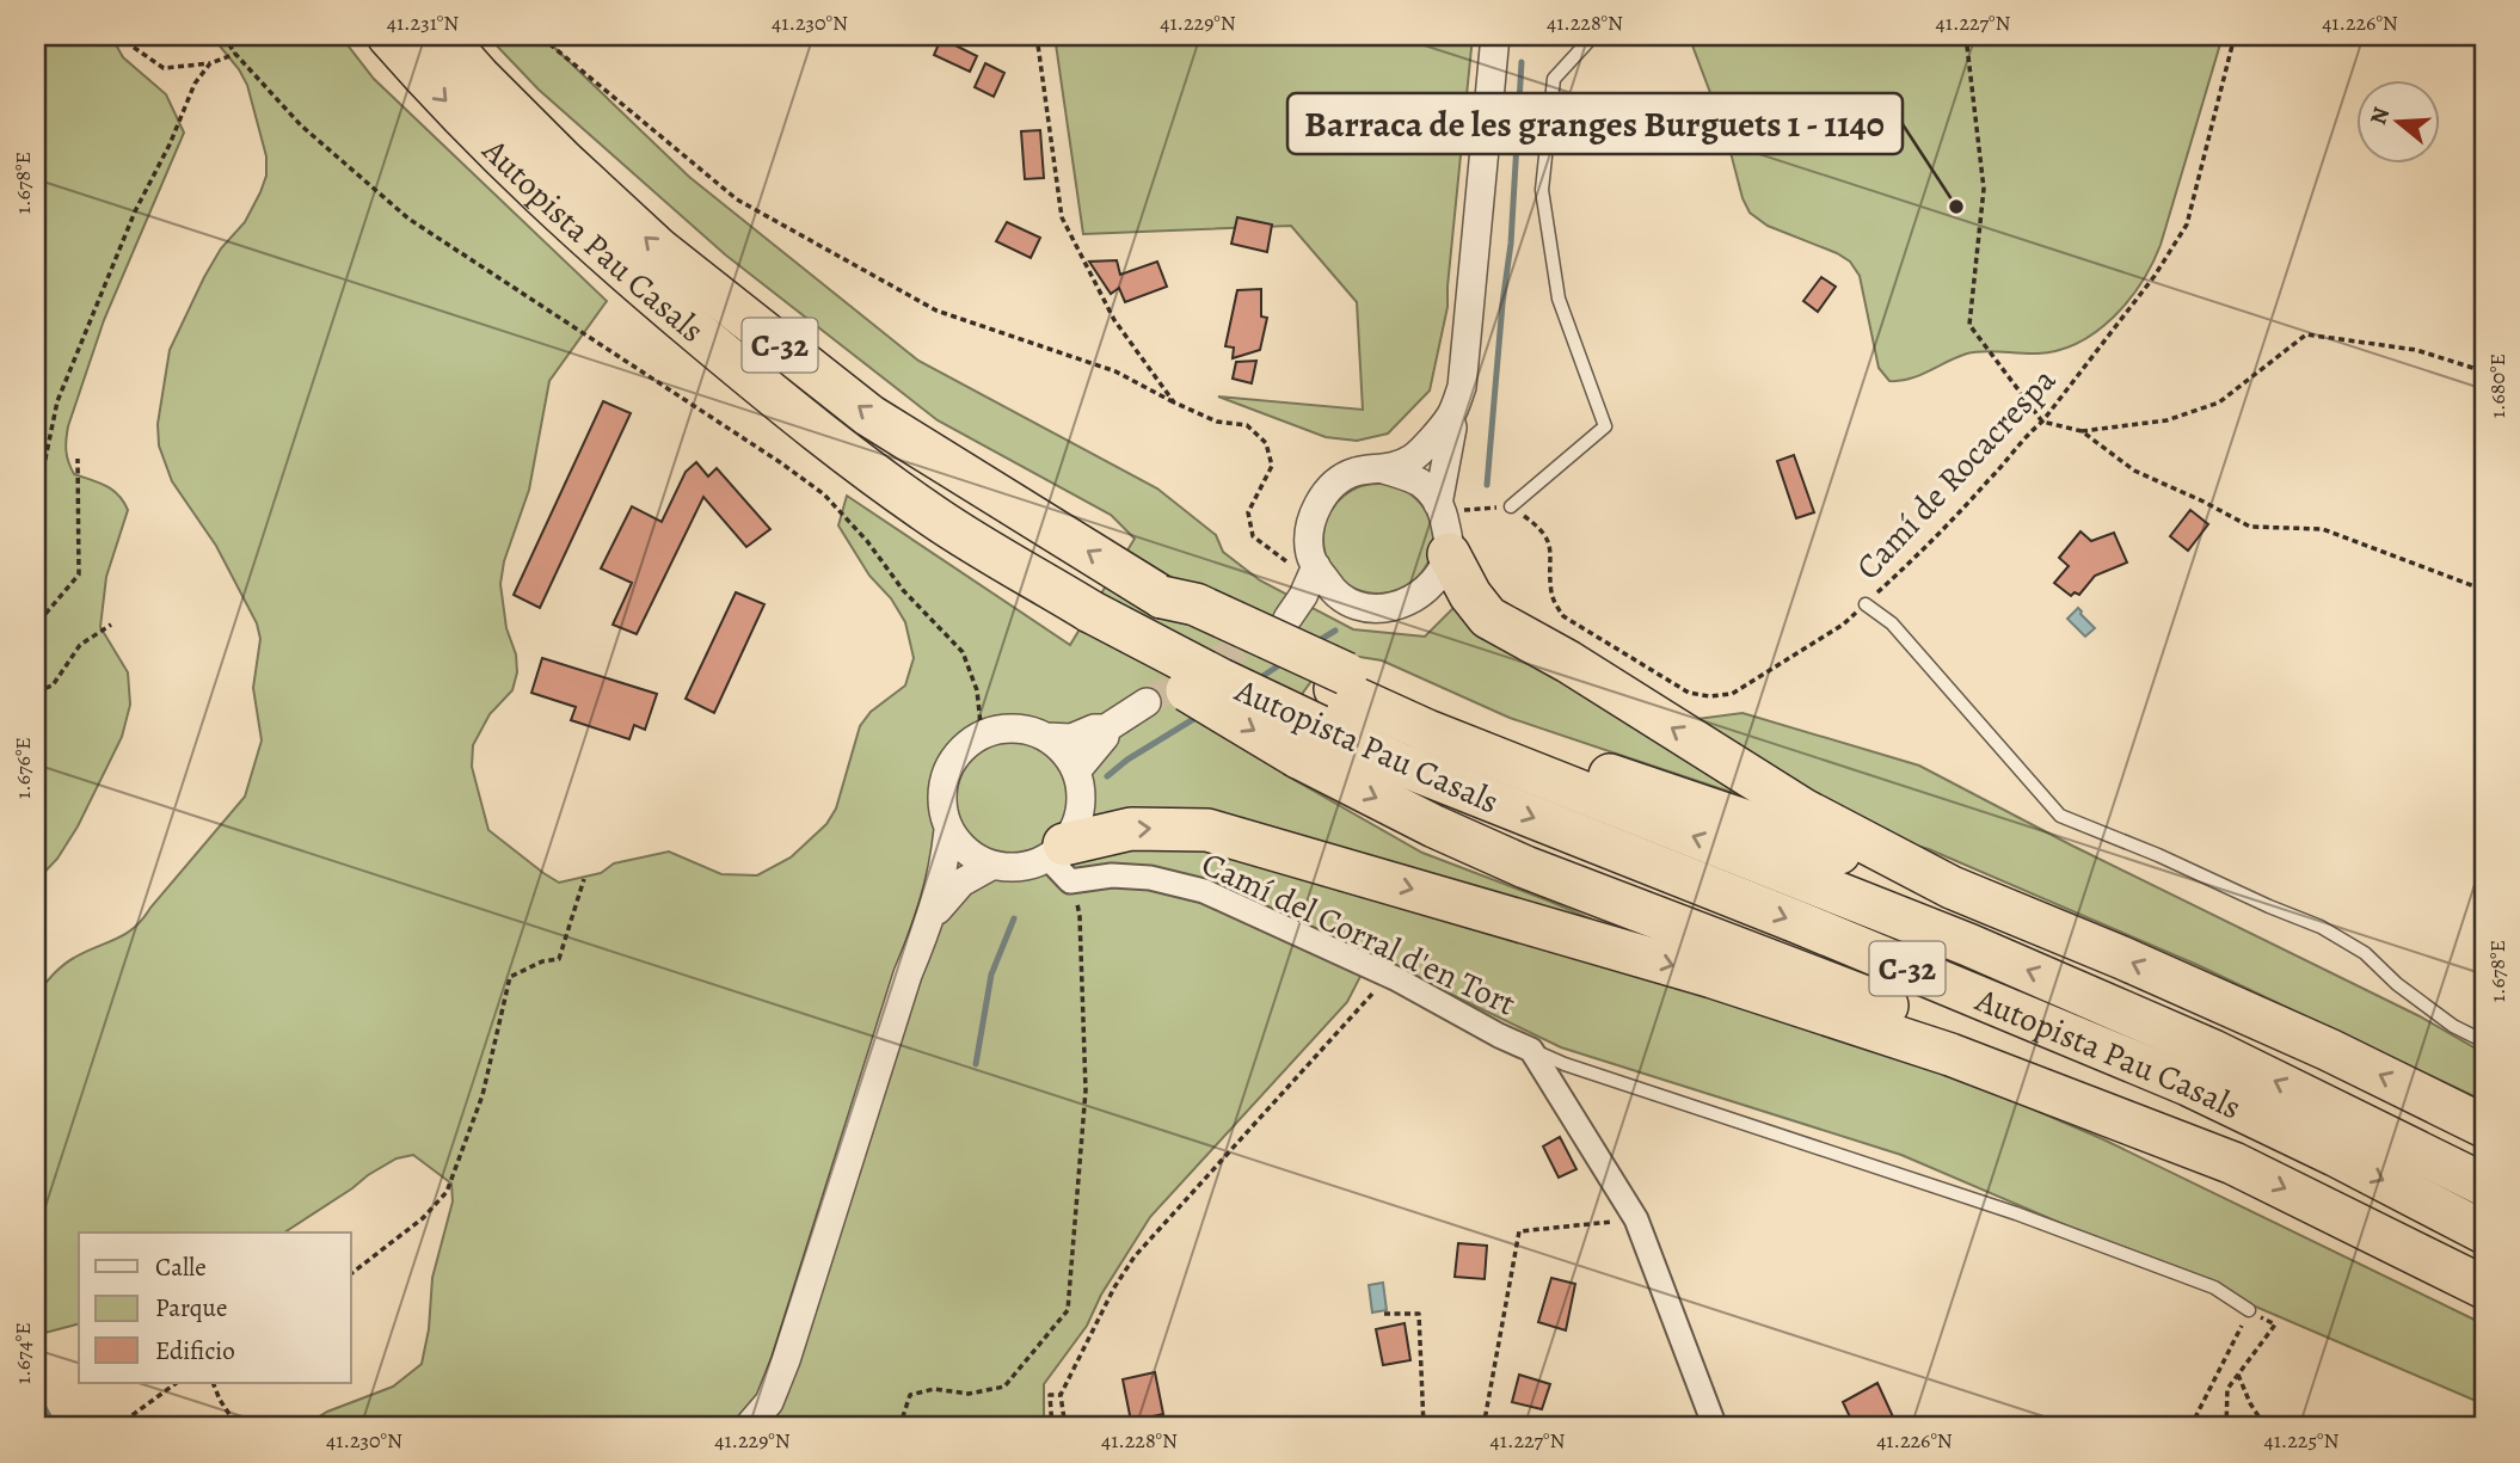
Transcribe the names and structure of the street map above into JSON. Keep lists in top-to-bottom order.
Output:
{
  "streets": {
    "highway": ["Autopista Pau Casals", "C-32"],
    "street": ["Camí del Corral d'en Tort"],
    "path": ["Camí de Rocacrespa"]
  },
  "places": ["Barraca de les granges Burguets 1 - 1140"],
  "legend": ["Calle", "Parque", "Edificio"],
  "north": "left",
  "coordinates": [
    "41.231°N",
    "41.230°N",
    "41.229°N",
    "41.228°N",
    "41.227°N",
    "41.226°N",
    "1.678°E",
    "1.680°E",
    "1.676°E",
    "1.674°E",
    "41.225°N"
  ]
}
